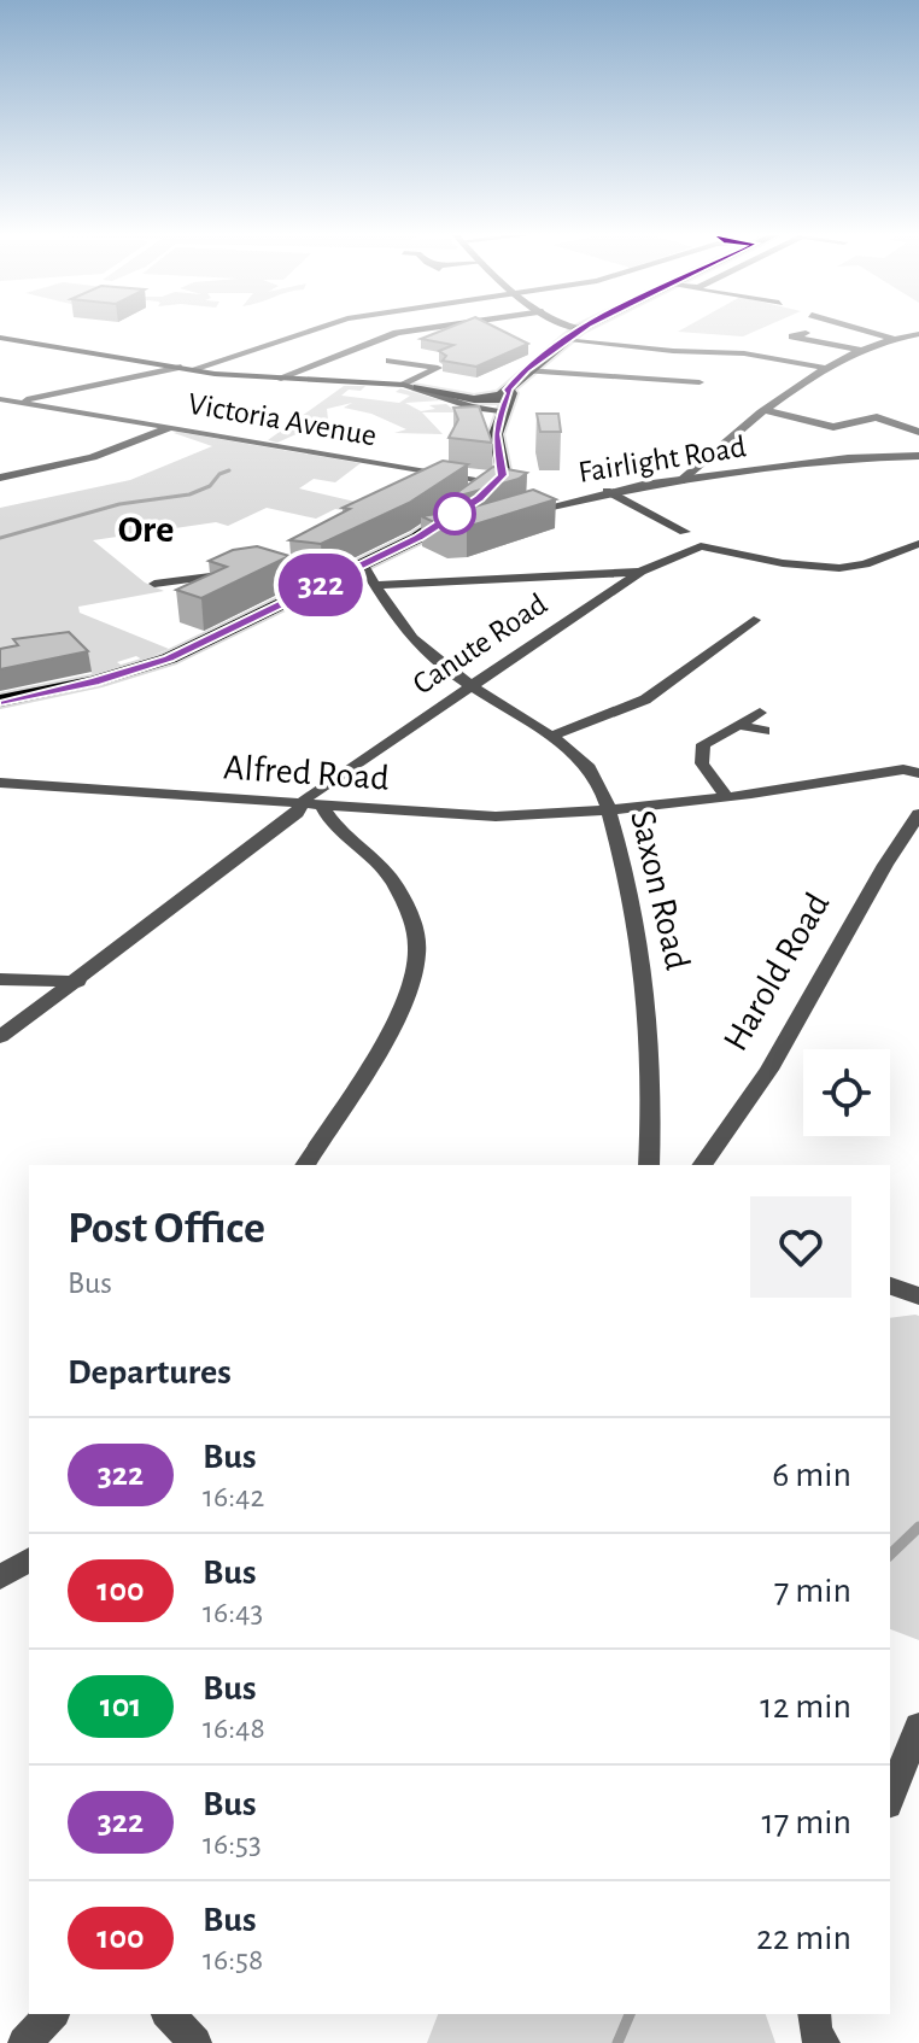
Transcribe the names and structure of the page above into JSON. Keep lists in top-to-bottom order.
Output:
{
  "streets": {
    "street": [
      "Victoria Avenue",
      "Fairlight Road",
      "Canute Road",
      "Alfred Road",
      "Saxon Road",
      "Harold Road"
    ]
  },
  "crossings": [
    ["Canute Road", "Alfred Road"],
    ["Canute Road", "Saxon Road"],
    ["Alfred Road", "Saxon Road"]
  ],
  "districts": ["Ore"],
  "lines": ["bus line 322"],
  "page": {
    "on_map": "322",
    "heading": [
      ["Post Office", "Bus"],
      "Departures"
    ],
    "list": [
      {
        "mark": "322",
        "name": "Bus",
        "note": "16:42",
        "value": "6 min"
      },
      {
        "mark": "100",
        "name": "Bus",
        "note": "16:43",
        "value": "7 min"
      },
      {
        "mark": "101",
        "name": "Bus",
        "note": "16:48",
        "value": "12 min"
      },
      {
        "mark": "322",
        "name": "Bus",
        "note": "16:53",
        "value": "17 min"
      },
      {
        "mark": "100",
        "name": "Bus",
        "note": "16:58",
        "value": "22 min"
      }
    ]
  }
}
